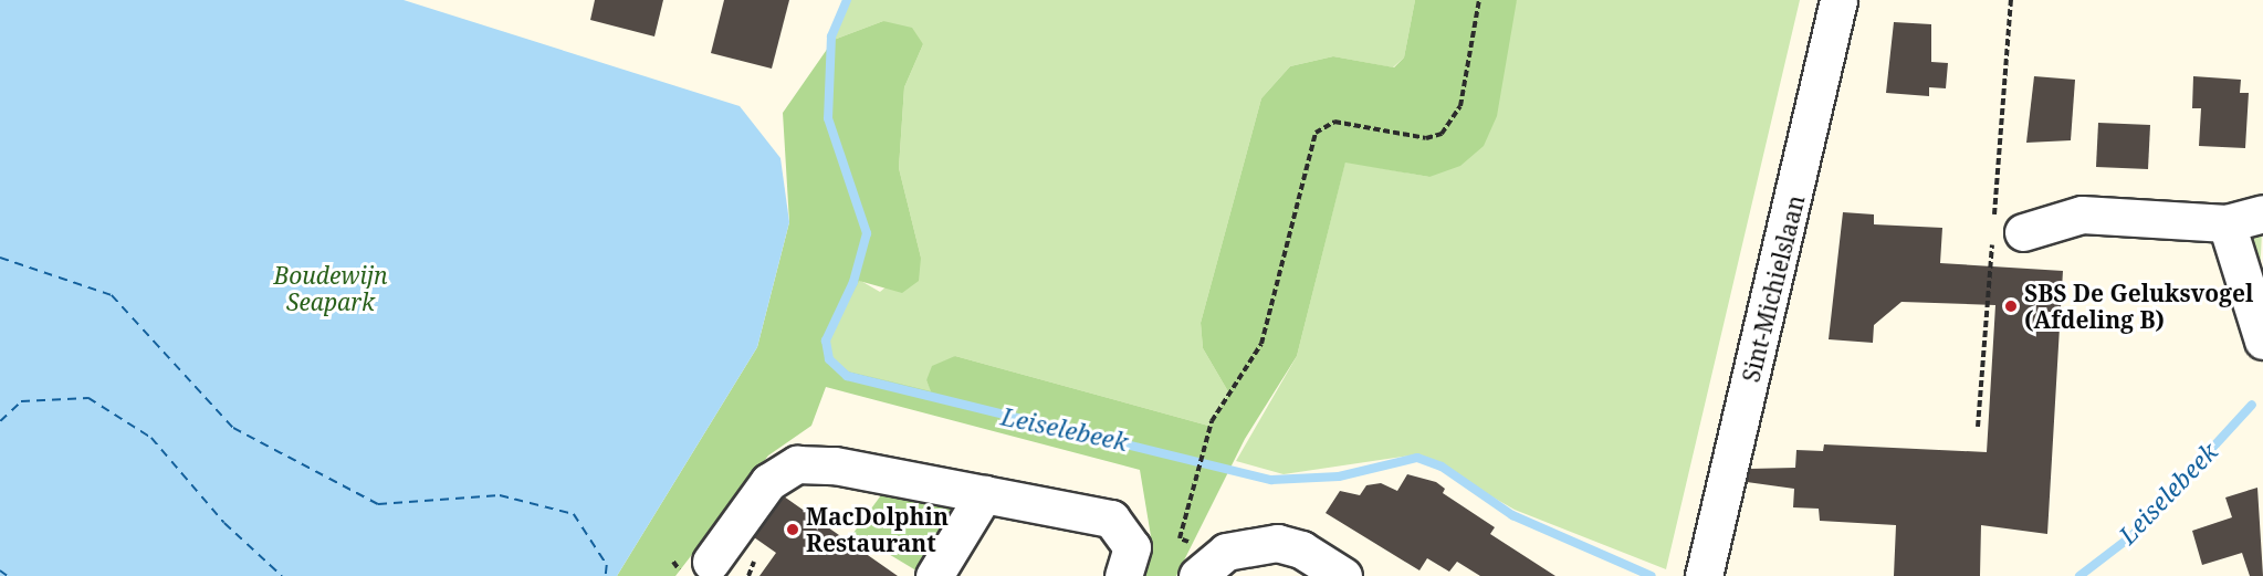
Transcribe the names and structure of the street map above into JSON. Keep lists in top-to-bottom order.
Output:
{
  "streets": {
    "street": ["Sint-Michielslaan"]
  },
  "water": ["Leiselebeek"],
  "parks": ["Boudewijn Seapark"],
  "places": ["SBS De Geluksvogel (Afdeling B)", "MacDolphin Restaurant"]
}
